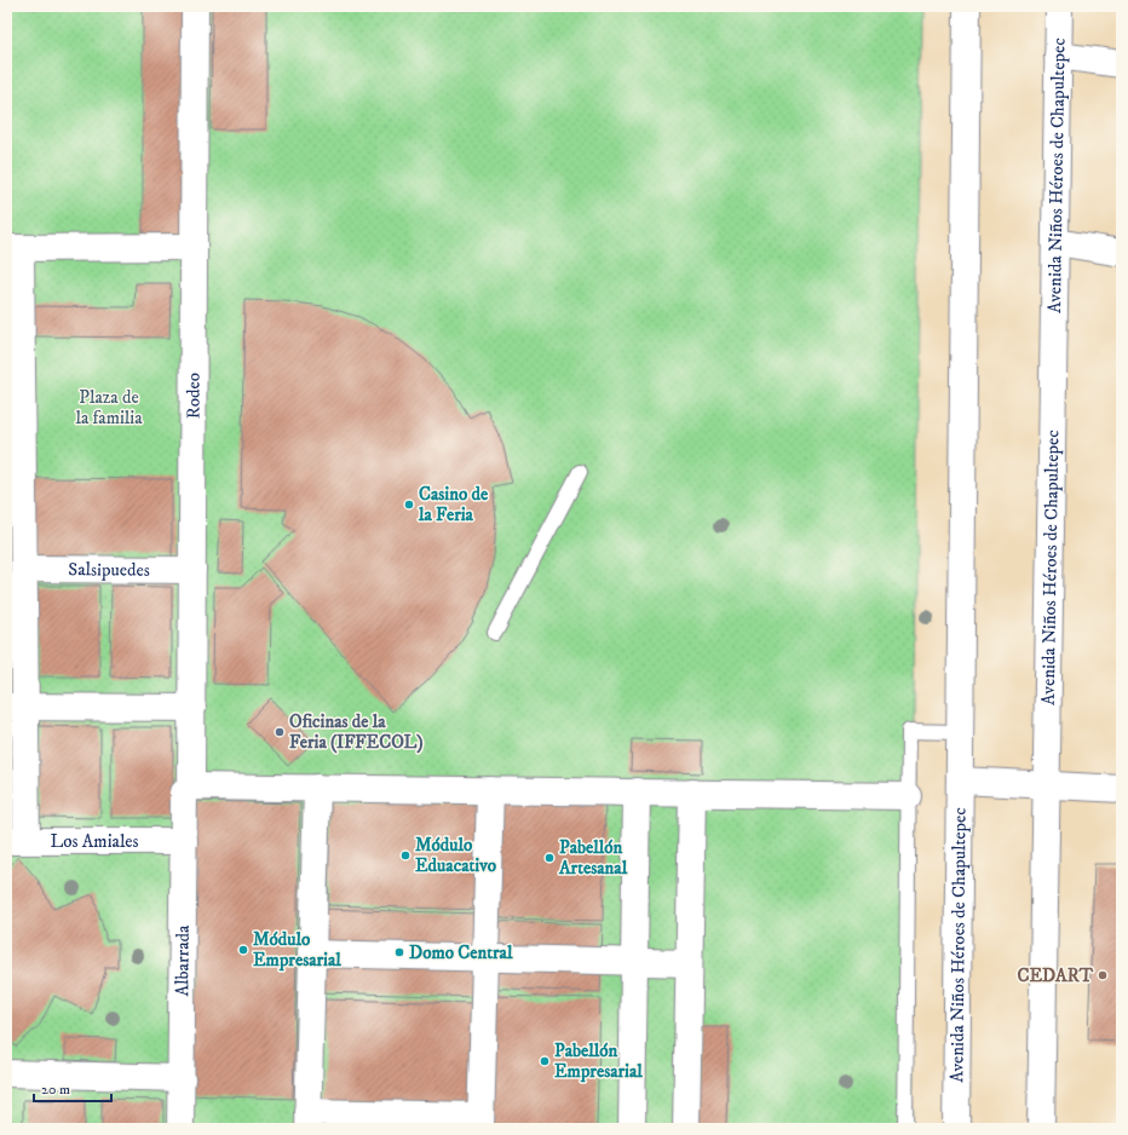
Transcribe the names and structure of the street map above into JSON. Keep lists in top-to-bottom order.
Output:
{
  "streets": {
    "street": [
      "Avenida Niños Héroes de Chapultepec",
      "Rodeo",
      "Salsipuedes",
      "Los Amiales",
      "Albarrada"
    ]
  },
  "crossings": [
    ["Rodeo", "Salsipuedes"],
    ["Rodeo", "Albarrada"],
    ["Los Amiales", "Albarrada"]
  ],
  "parks": ["Plaza de la familia"],
  "places": [
    "Casino de la Feria",
    "Oficinas de la Feria (IFFECOL)",
    "Módulo Eduacativo",
    "Pabellón Artesanal",
    "Módulo Empresarial",
    "Domo Central",
    "CEDART",
    "Pabellón Empresarial"
  ],
  "scale_bar": "20 m"
}
